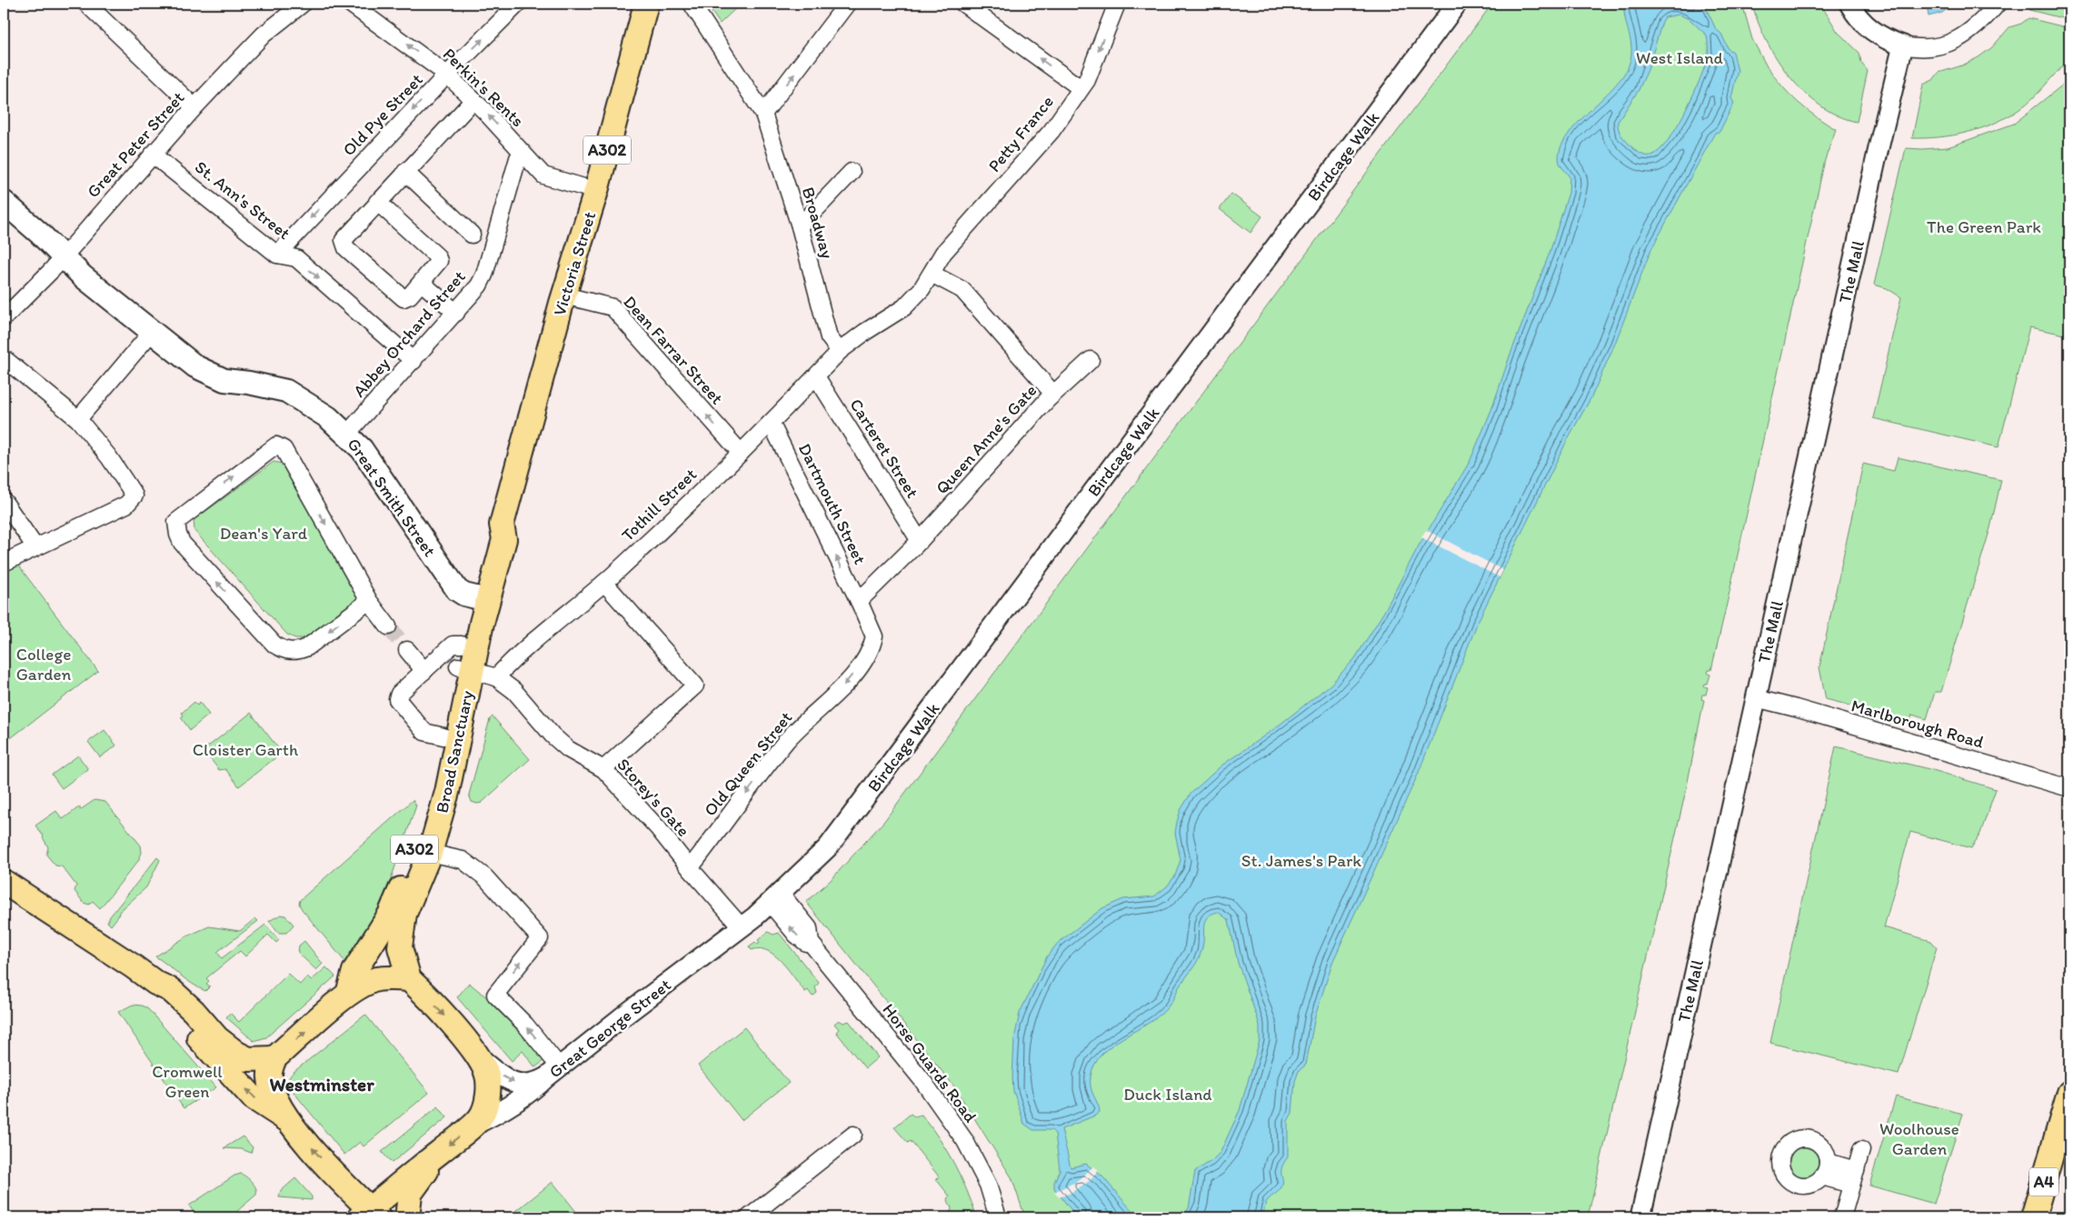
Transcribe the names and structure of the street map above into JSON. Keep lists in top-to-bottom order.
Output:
{
  "streets": {
    "main road": [
      "A302",
      "Victoria Street",
      "Great Smith Street",
      "Broad Sanctuary",
      "Great George Street",
      "A4"
    ],
    "street": [
      "Perkin's Rents",
      "Old Pye Street",
      "Petty France",
      "Great Peter Street",
      "Birdcage Walk",
      "St. Ann's Street",
      "Broadway",
      "The Mall",
      "Abbey Orchard Street",
      "Dean Farrar Street",
      "Queen Anne's Gate",
      "Carteret Street",
      "Dartmouth Street",
      "Tothill Street",
      "Marlborough Road",
      "Old Queen Street",
      "Storey's Gate",
      "Horse Guards Road"
    ]
  },
  "crossings": [
    ["Perkin's Rents", "Old Pye Street"],
    ["Perkin's Rents", "Abbey Orchard Street"],
    ["Old Pye Street", "St. Ann's Street"],
    ["Petty France", "Queen Anne's Gate"],
    ["Great Peter Street", "St. Ann's Street"],
    ["Great Peter Street", "Great Smith Street"],
    ["A302", "Broad Sanctuary"],
    ["A302", "Great George Street"],
    ["Birdcage Walk", "Great George Street"],
    ["Birdcage Walk", "Horse Guards Road"],
    ["St. Ann's Street", "Abbey Orchard Street"],
    ["Broadway", "Tothill Street"],
    ["Victoria Street", "Dean Farrar Street"],
    ["Victoria Street", "Great Smith Street"],
    ["Victoria Street", "Broad Sanctuary"],
    ["The Mall", "Marlborough Road"],
    ["Abbey Orchard Street", "Great Smith Street"],
    ["Dean Farrar Street", "Tothill Street"],
    ["Queen Anne's Gate", "Carteret Street"],
    ["Queen Anne's Gate", "Dartmouth Street"],
    ["Queen Anne's Gate", "Old Queen Street"],
    ["Carteret Street", "Tothill Street"],
    ["Great Smith Street", "Broad Sanctuary"],
    ["Dartmouth Street", "Tothill Street"],
    ["Dartmouth Street", "Old Queen Street"],
    ["Tothill Street", "Storey's Gate"],
    ["Broad Sanctuary", "Storey's Gate"],
    ["Old Queen Street", "Storey's Gate"],
    ["Storey's Gate", "Great George Street"],
    ["Great George Street", "Horse Guards Road"]
  ],
  "one_way": ["Dean Farrar Street", "Dartmouth Street", "Old Queen Street"],
  "districts": ["Westminster"],
  "parks": [
    "West Island",
    "The Green Park",
    "Dean's Yard",
    "College Garden",
    "Cloister Garth",
    "St. James's Park",
    "Cromwell Green",
    "Duck Island",
    "Woolhouse Garden"
  ]
}
